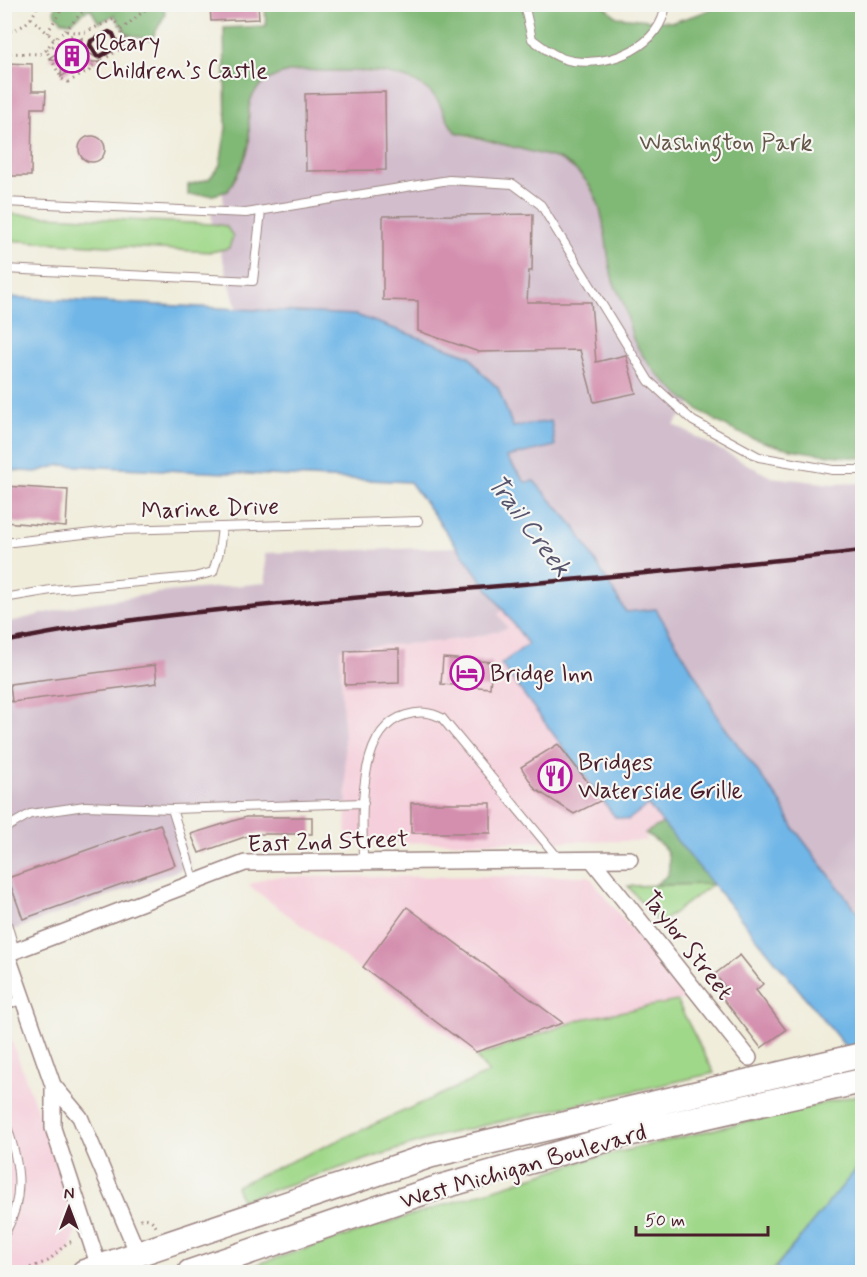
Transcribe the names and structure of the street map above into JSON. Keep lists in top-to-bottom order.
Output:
{
  "streets": {
    "main road": ["West Michigan Boulevard"],
    "street": ["East 2nd Street", "Taylor Street"],
    "lane": ["Marine Drive"]
  },
  "crossings": [
    ["East 2nd Street", "Taylor Street"]
  ],
  "water": ["Trail Creek"],
  "parks": ["Washington Park"],
  "places": {
    "building": ["Rotary Children’s Castle"],
    "hotel": ["Bridge Inn"],
    "restaurant": ["Bridges Waterside Grille"]
  },
  "scale_bar": "50 m",
  "north": "top"
}
